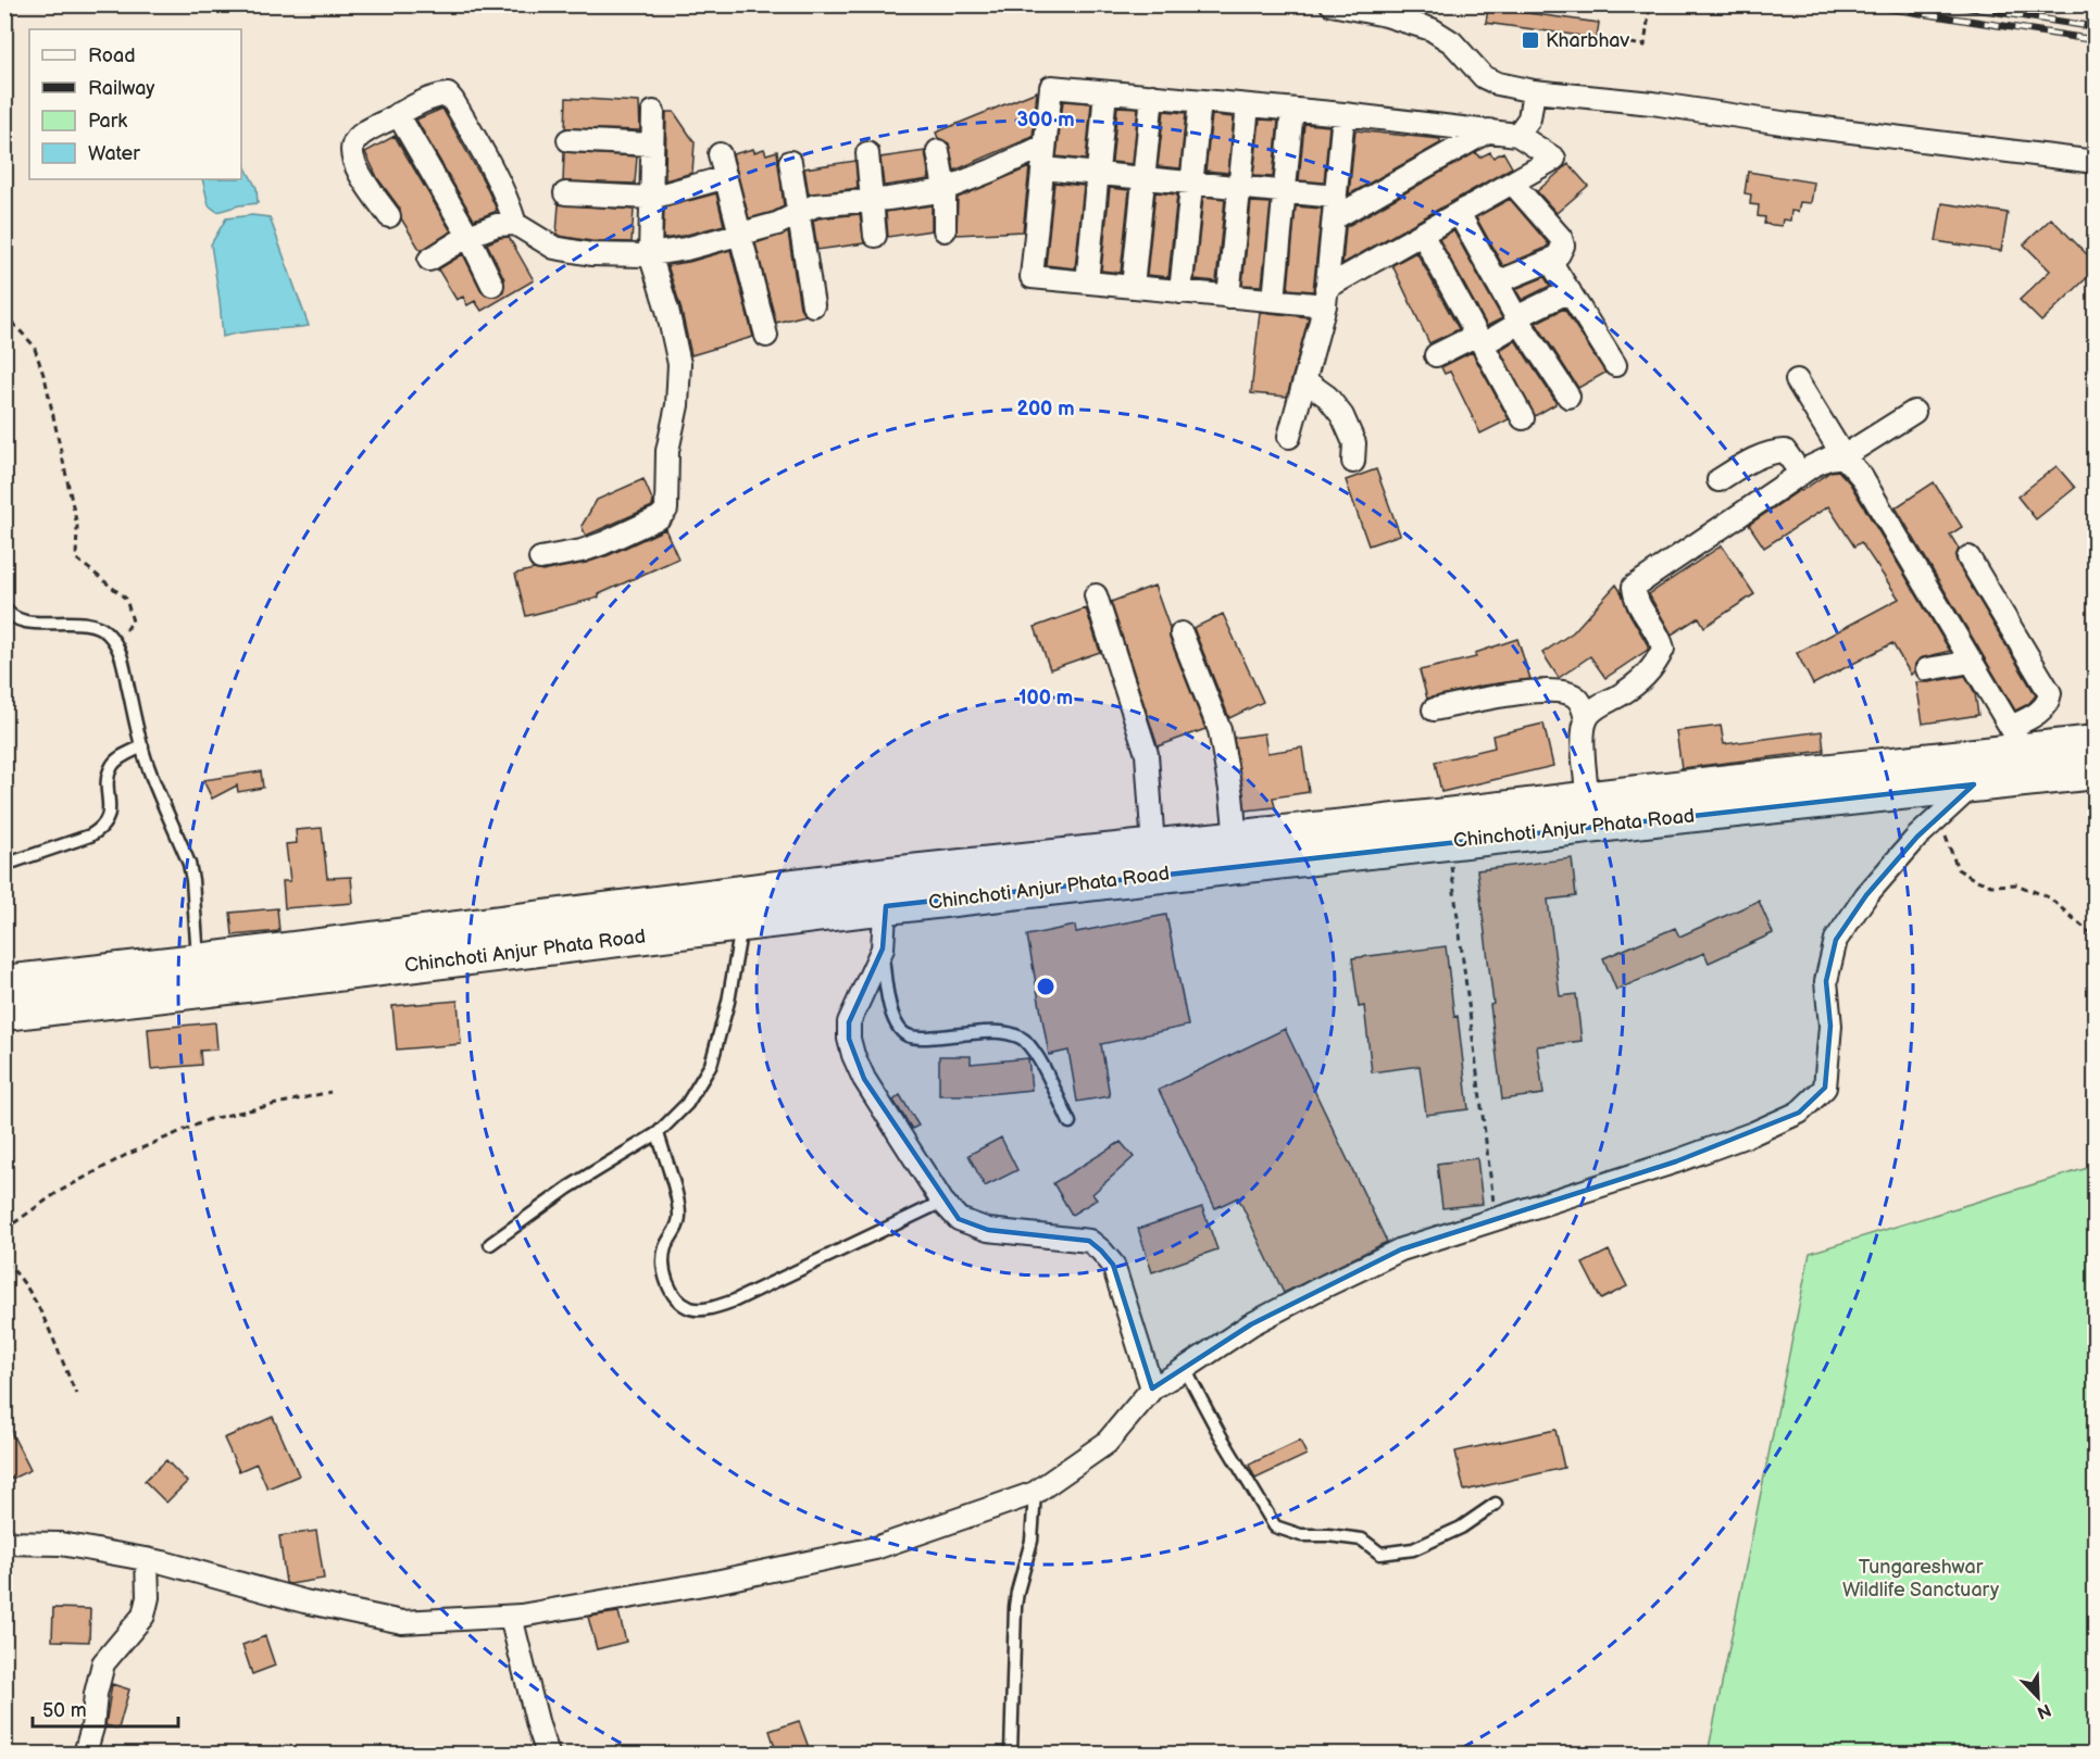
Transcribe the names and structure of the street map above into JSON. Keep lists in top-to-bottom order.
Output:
{
  "streets": {
    "main road": ["Chinchoti Anjur Phata Road"]
  },
  "parks": ["Tungareshwar Wildlife Sanctuary"],
  "places": {
    "transit": ["Kharbhav"]
  },
  "legend": [
    "Road",
    "Railway",
    "Park",
    "Water"
  ],
  "scale_bar": "50 m",
  "north": "bottom right",
  "rings": ["300 m", "200 m", "100 m"]
}
